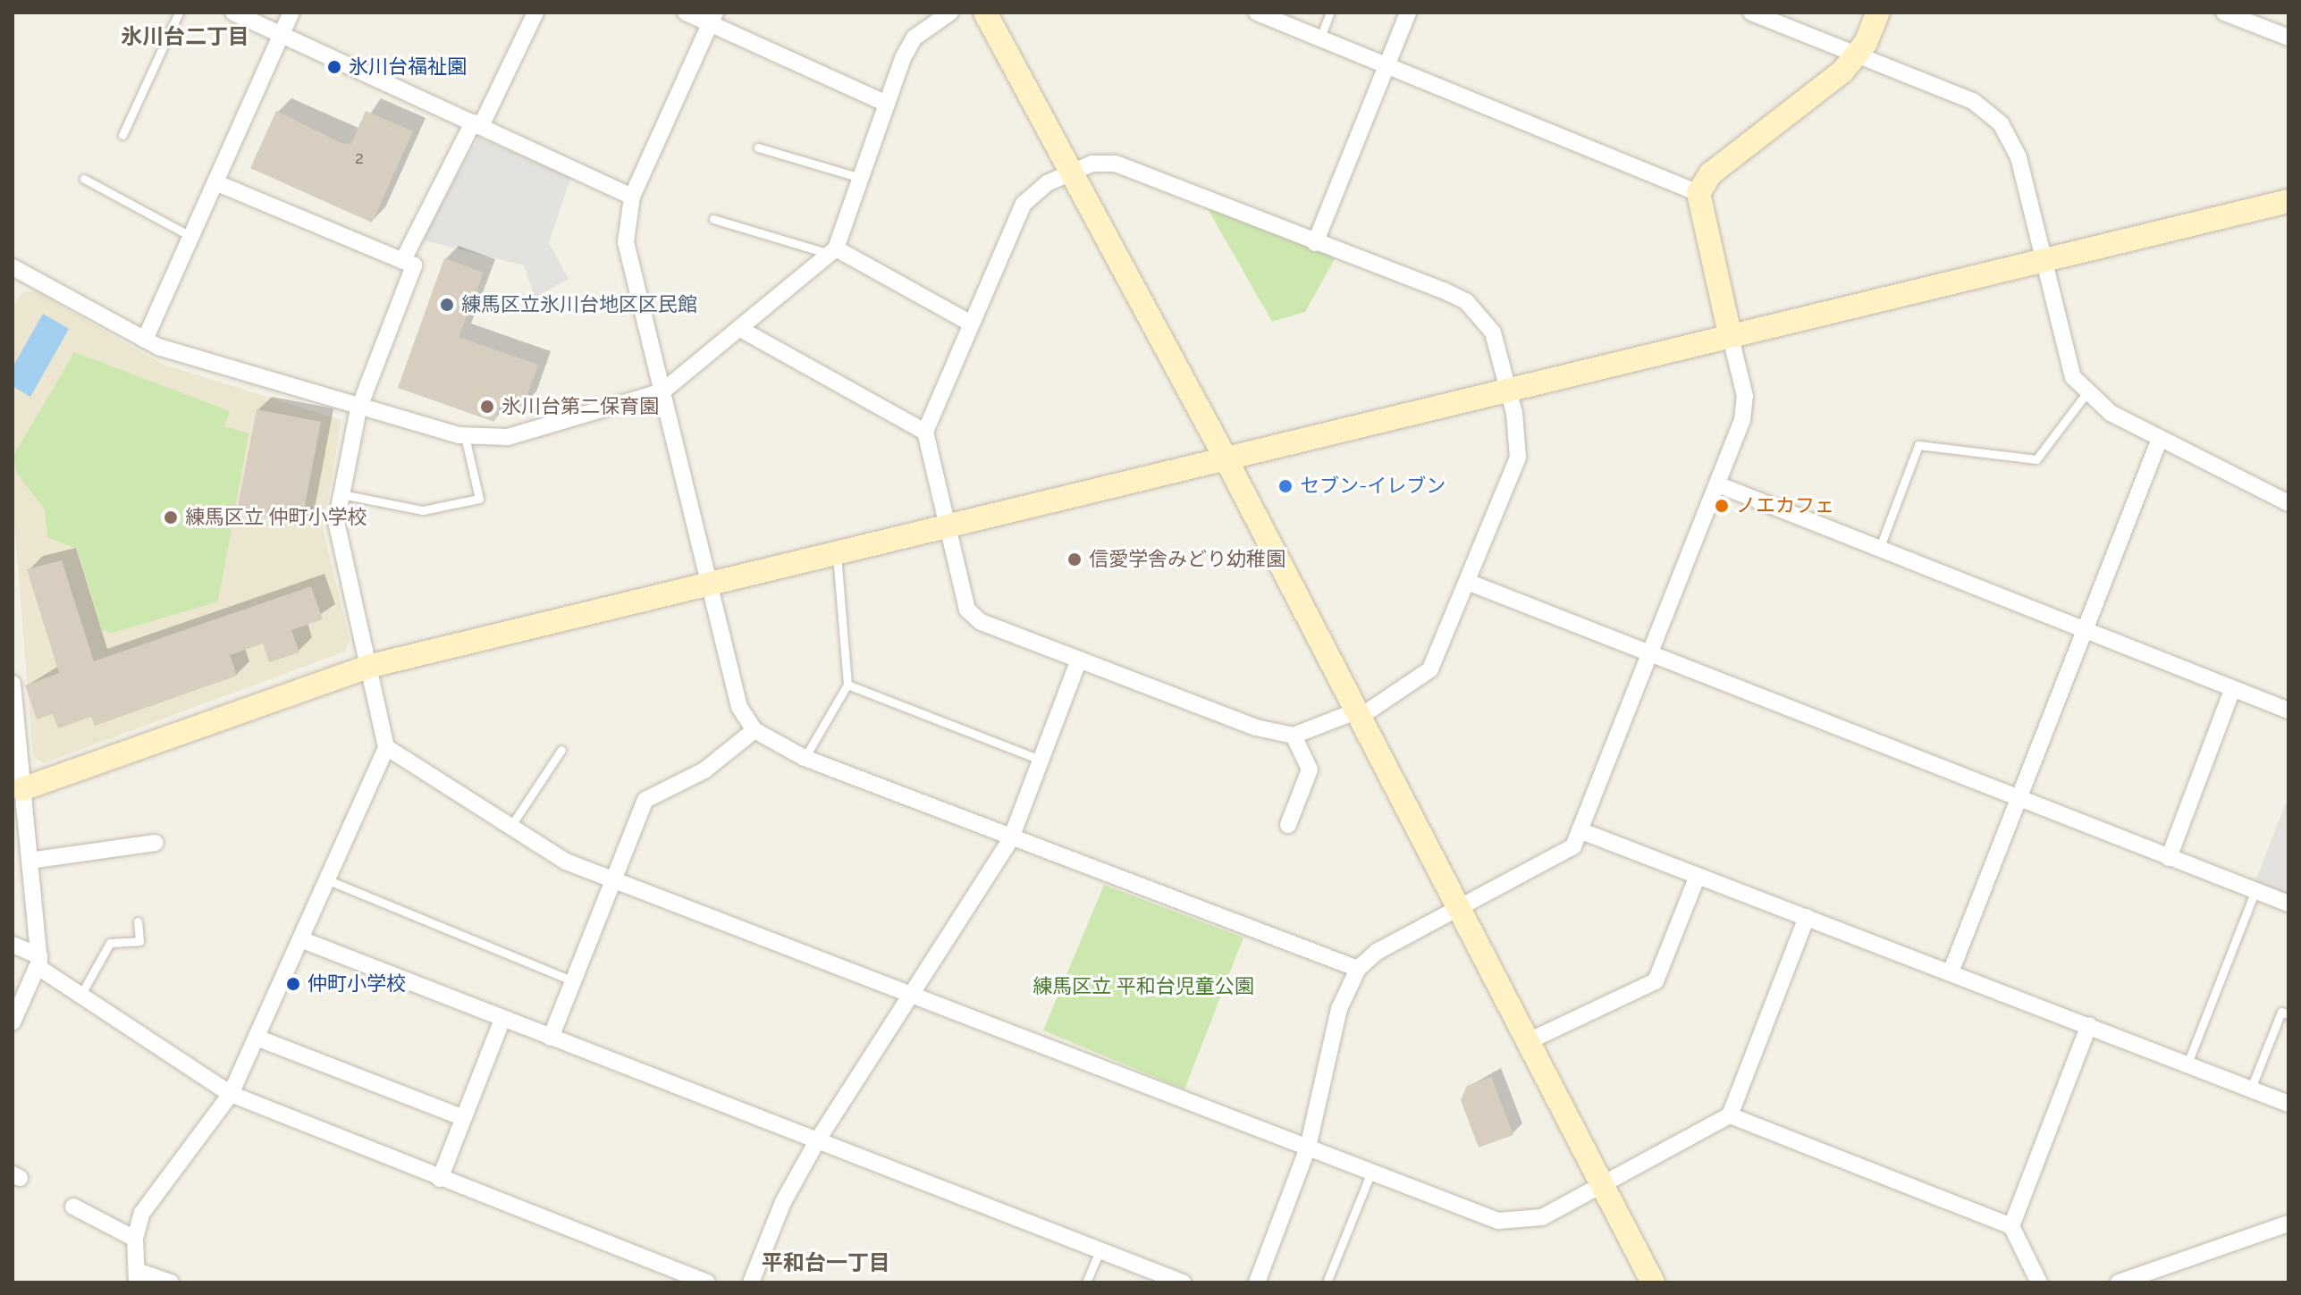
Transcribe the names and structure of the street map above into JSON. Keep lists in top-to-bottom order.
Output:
{
  "districts": ["氷川台二丁目", "平和台一丁目"],
  "parks": ["練馬区立 平和台児童公園"],
  "places": [
    "氷川台福祉園",
    "練馬区立氷川台地区区民館",
    "氷川台第二保育園",
    "セブン-イレブン",
    "ノエカフェ",
    "練馬区立 仲町小学校",
    "信愛学舎みどり幼稚園",
    "仲町小学校"
  ],
  "house_numbers": ["2"]
}
